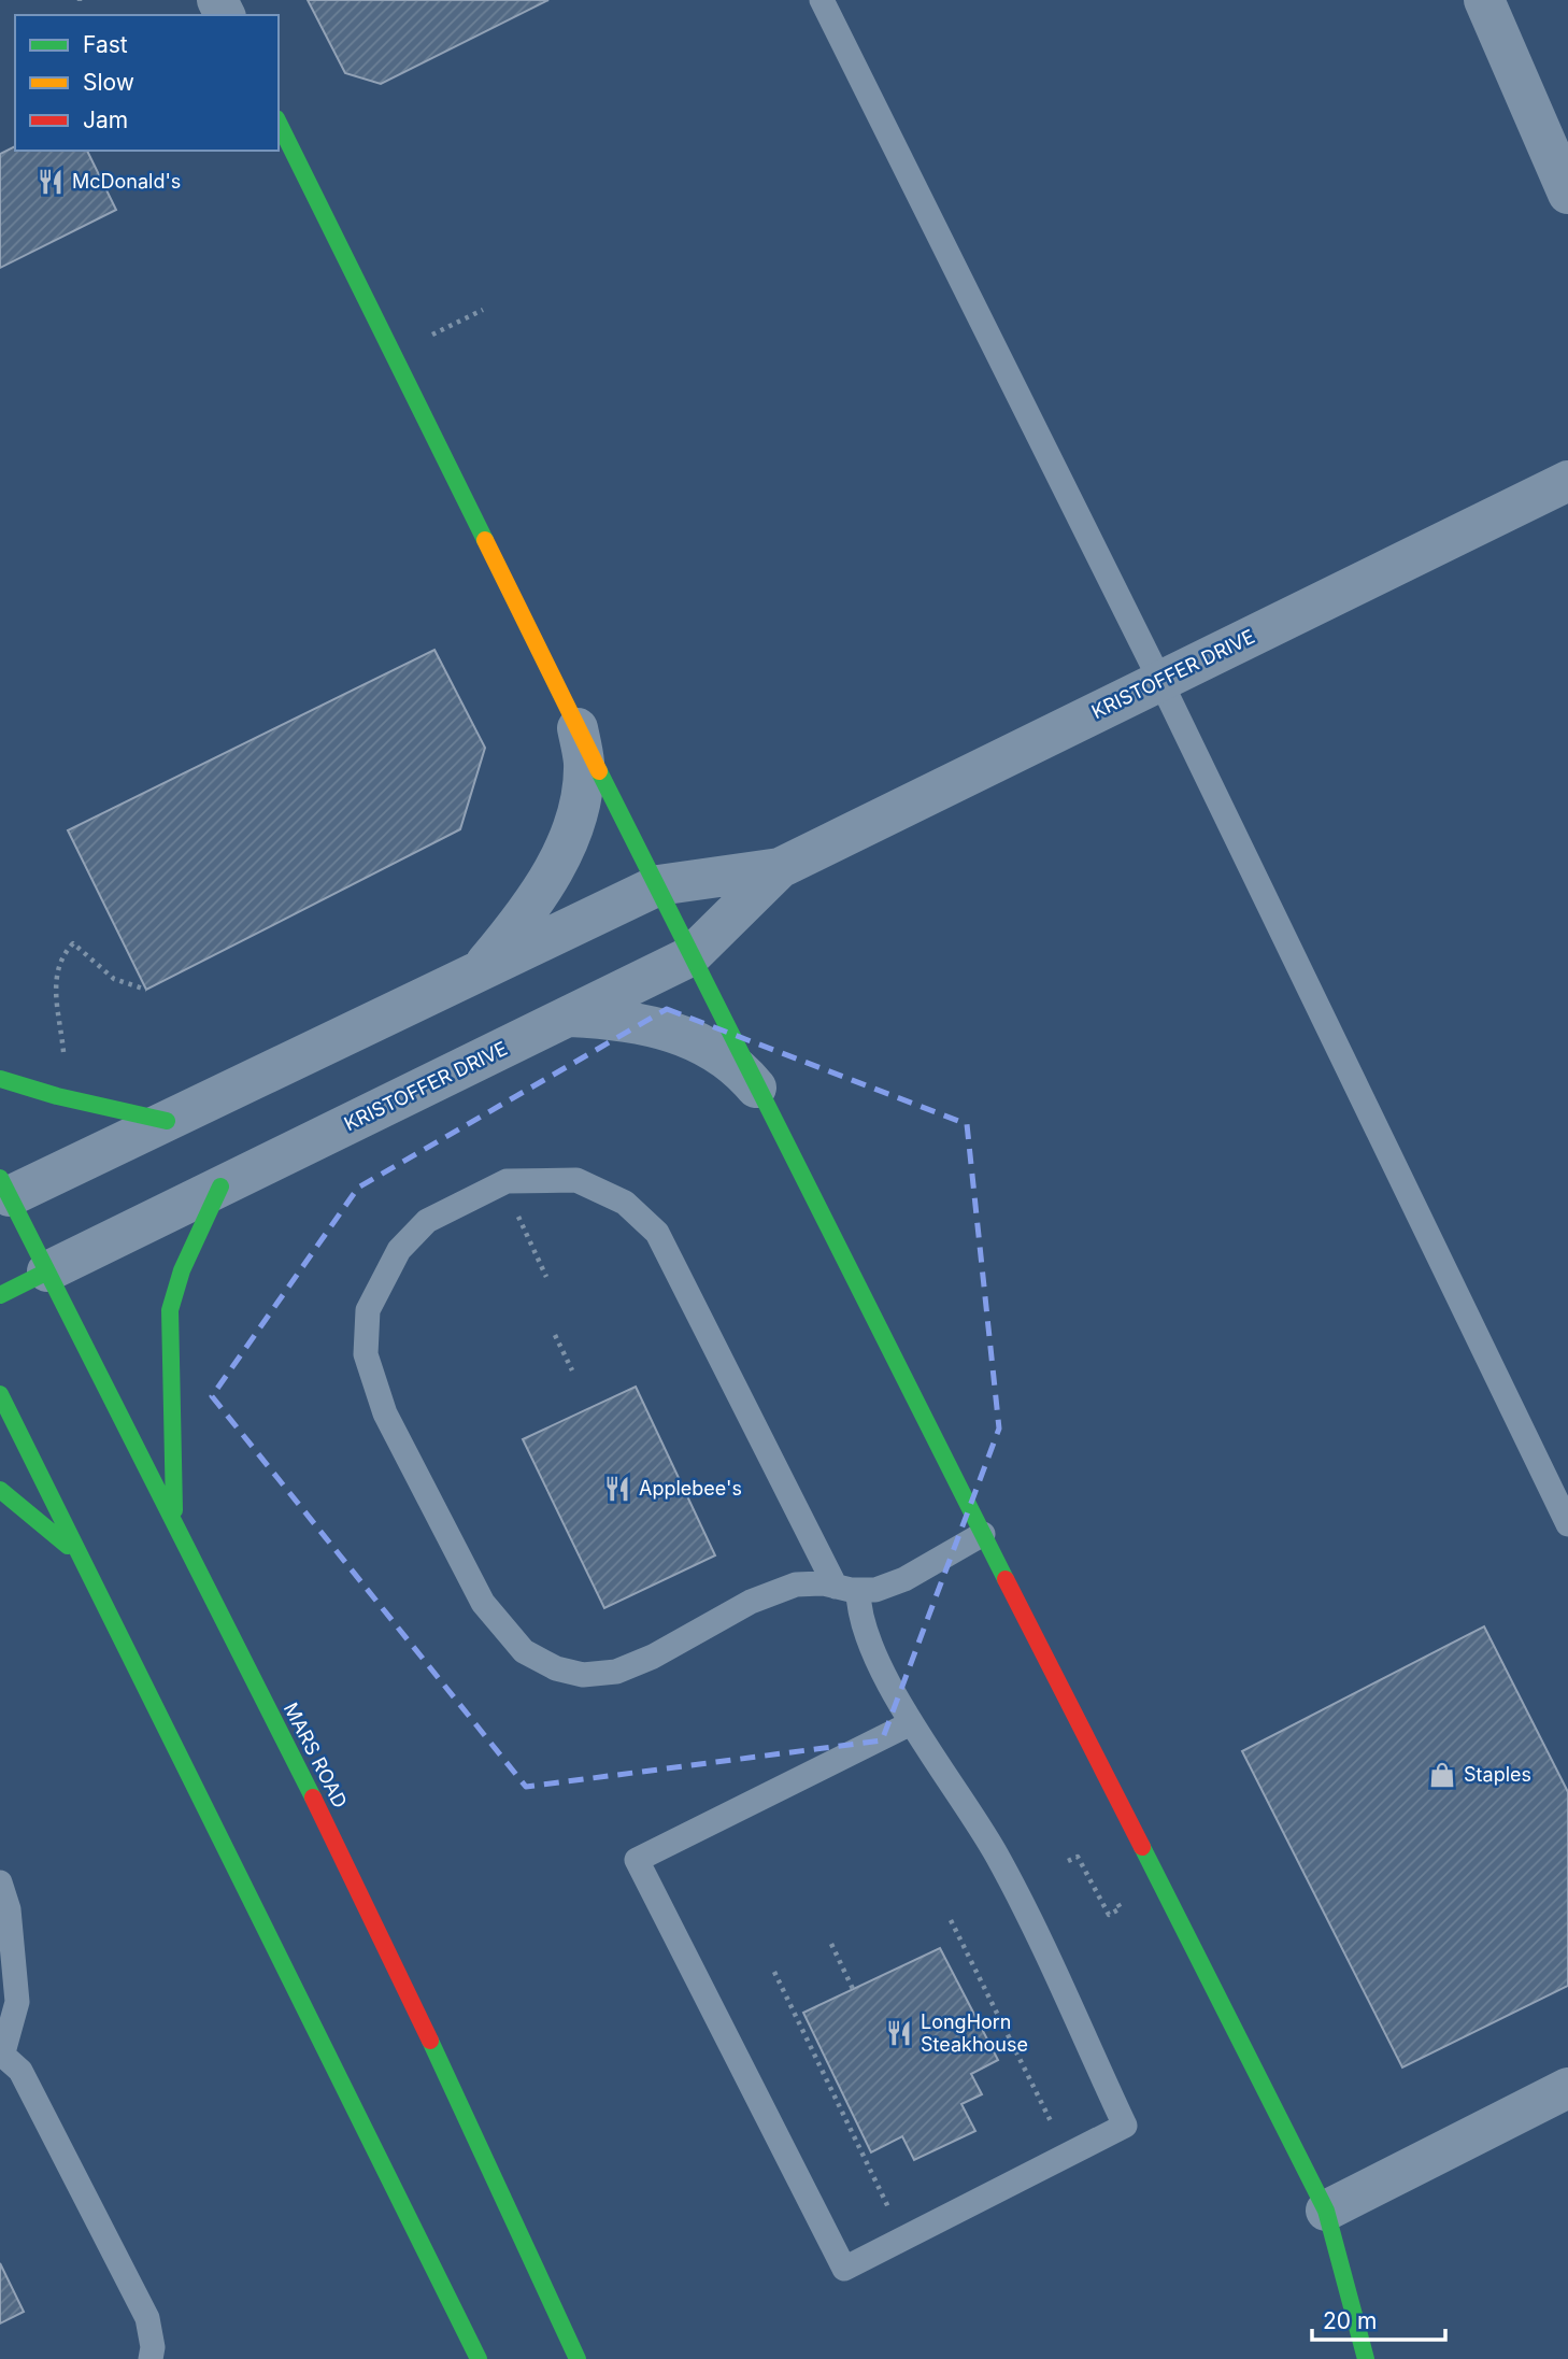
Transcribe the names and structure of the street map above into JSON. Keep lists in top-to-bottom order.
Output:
{
  "streets": {
    "main road": ["MARS ROAD"],
    "street": ["KRISTOFFER DRIVE"]
  },
  "crossings": [
    ["KRISTOFFER DRIVE", "MARS ROAD"]
  ],
  "places": {
    "restaurant": ["McDonald's", "Applebee's", "LongHorn Steakhouse"],
    "shop": ["Staples"]
  },
  "legend": ["Fast", "Slow", "Jam"],
  "scale_bar": "20 m"
}
